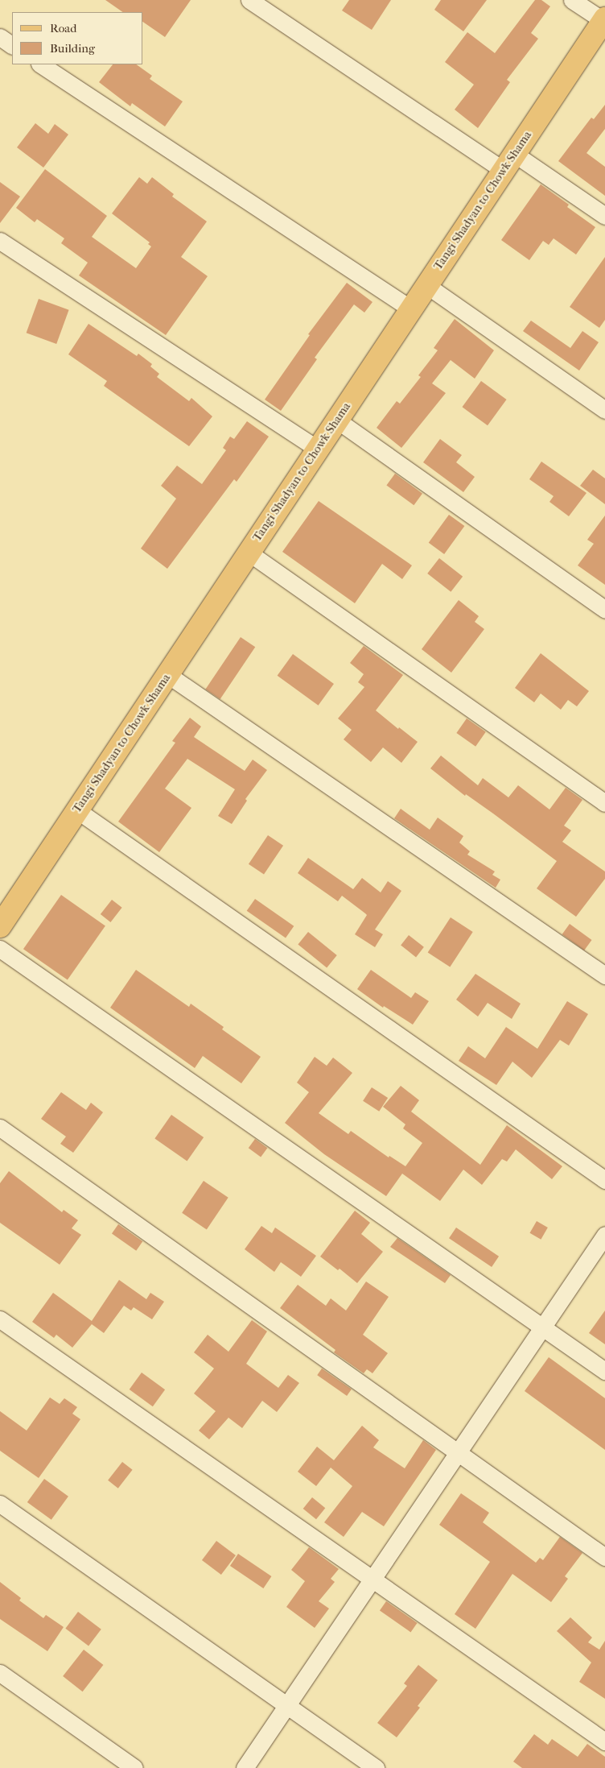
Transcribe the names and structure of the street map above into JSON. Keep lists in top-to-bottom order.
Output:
{
  "streets": {
    "main road": ["Tangi Shadyan to Chowk Shama"]
  },
  "legend": ["Road", "Building"]
}
